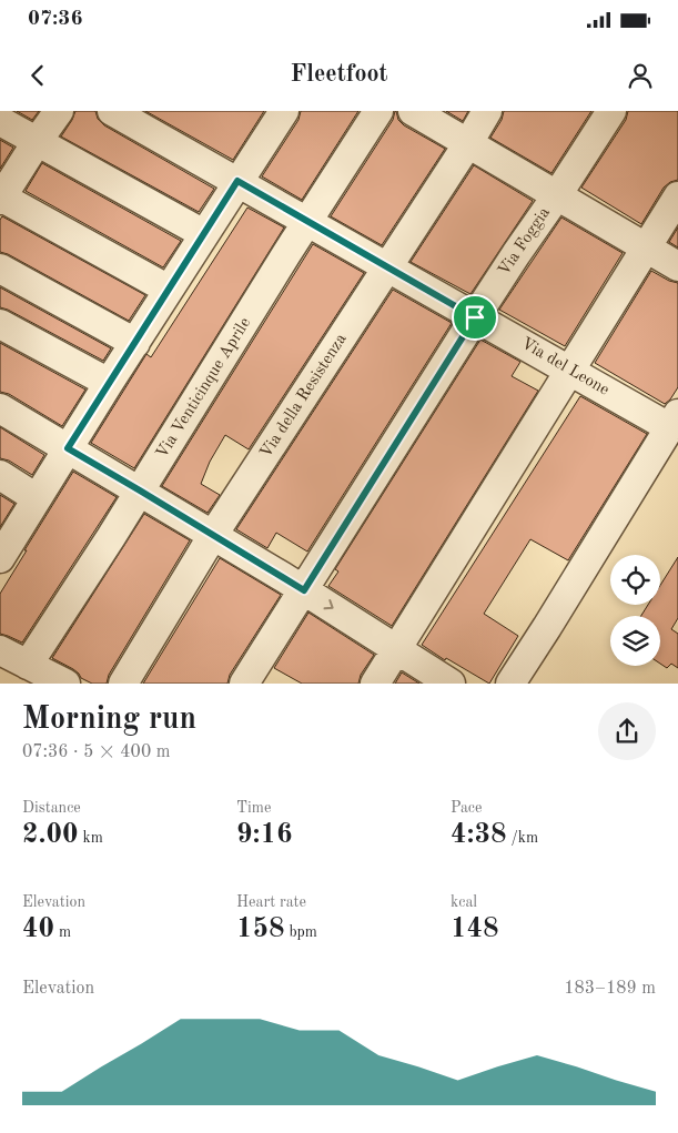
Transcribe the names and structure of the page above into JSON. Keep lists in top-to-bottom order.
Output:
{
  "streets": {
    "street": [
      "Via Foggia",
      "Via del Leone",
      "Via Venticinque Aprile",
      "Via della Resistenza"
    ]
  },
  "crossings": [
    ["Via Foggia", "Via del Leone"],
    ["Via del Leone", "Via Venticinque Aprile"],
    ["Via del Leone", "Via della Resistenza"]
  ],
  "page": {
    "status": "07:36",
    "header": "Fleetfoot",
    "heading": ["Morning run", "07:36 · 5 × 400 m"],
    "stats": [
      ["Distance", "2.00 km"],
      ["Time", "9:16"],
      ["Pace", "4:38 /km"],
      ["Elevation", "40 m"],
      ["Heart rate", "158 bpm"],
      ["kcal", "148"]
    ],
    "chart": ["Elevation", "183–189 m"]
  }
}
